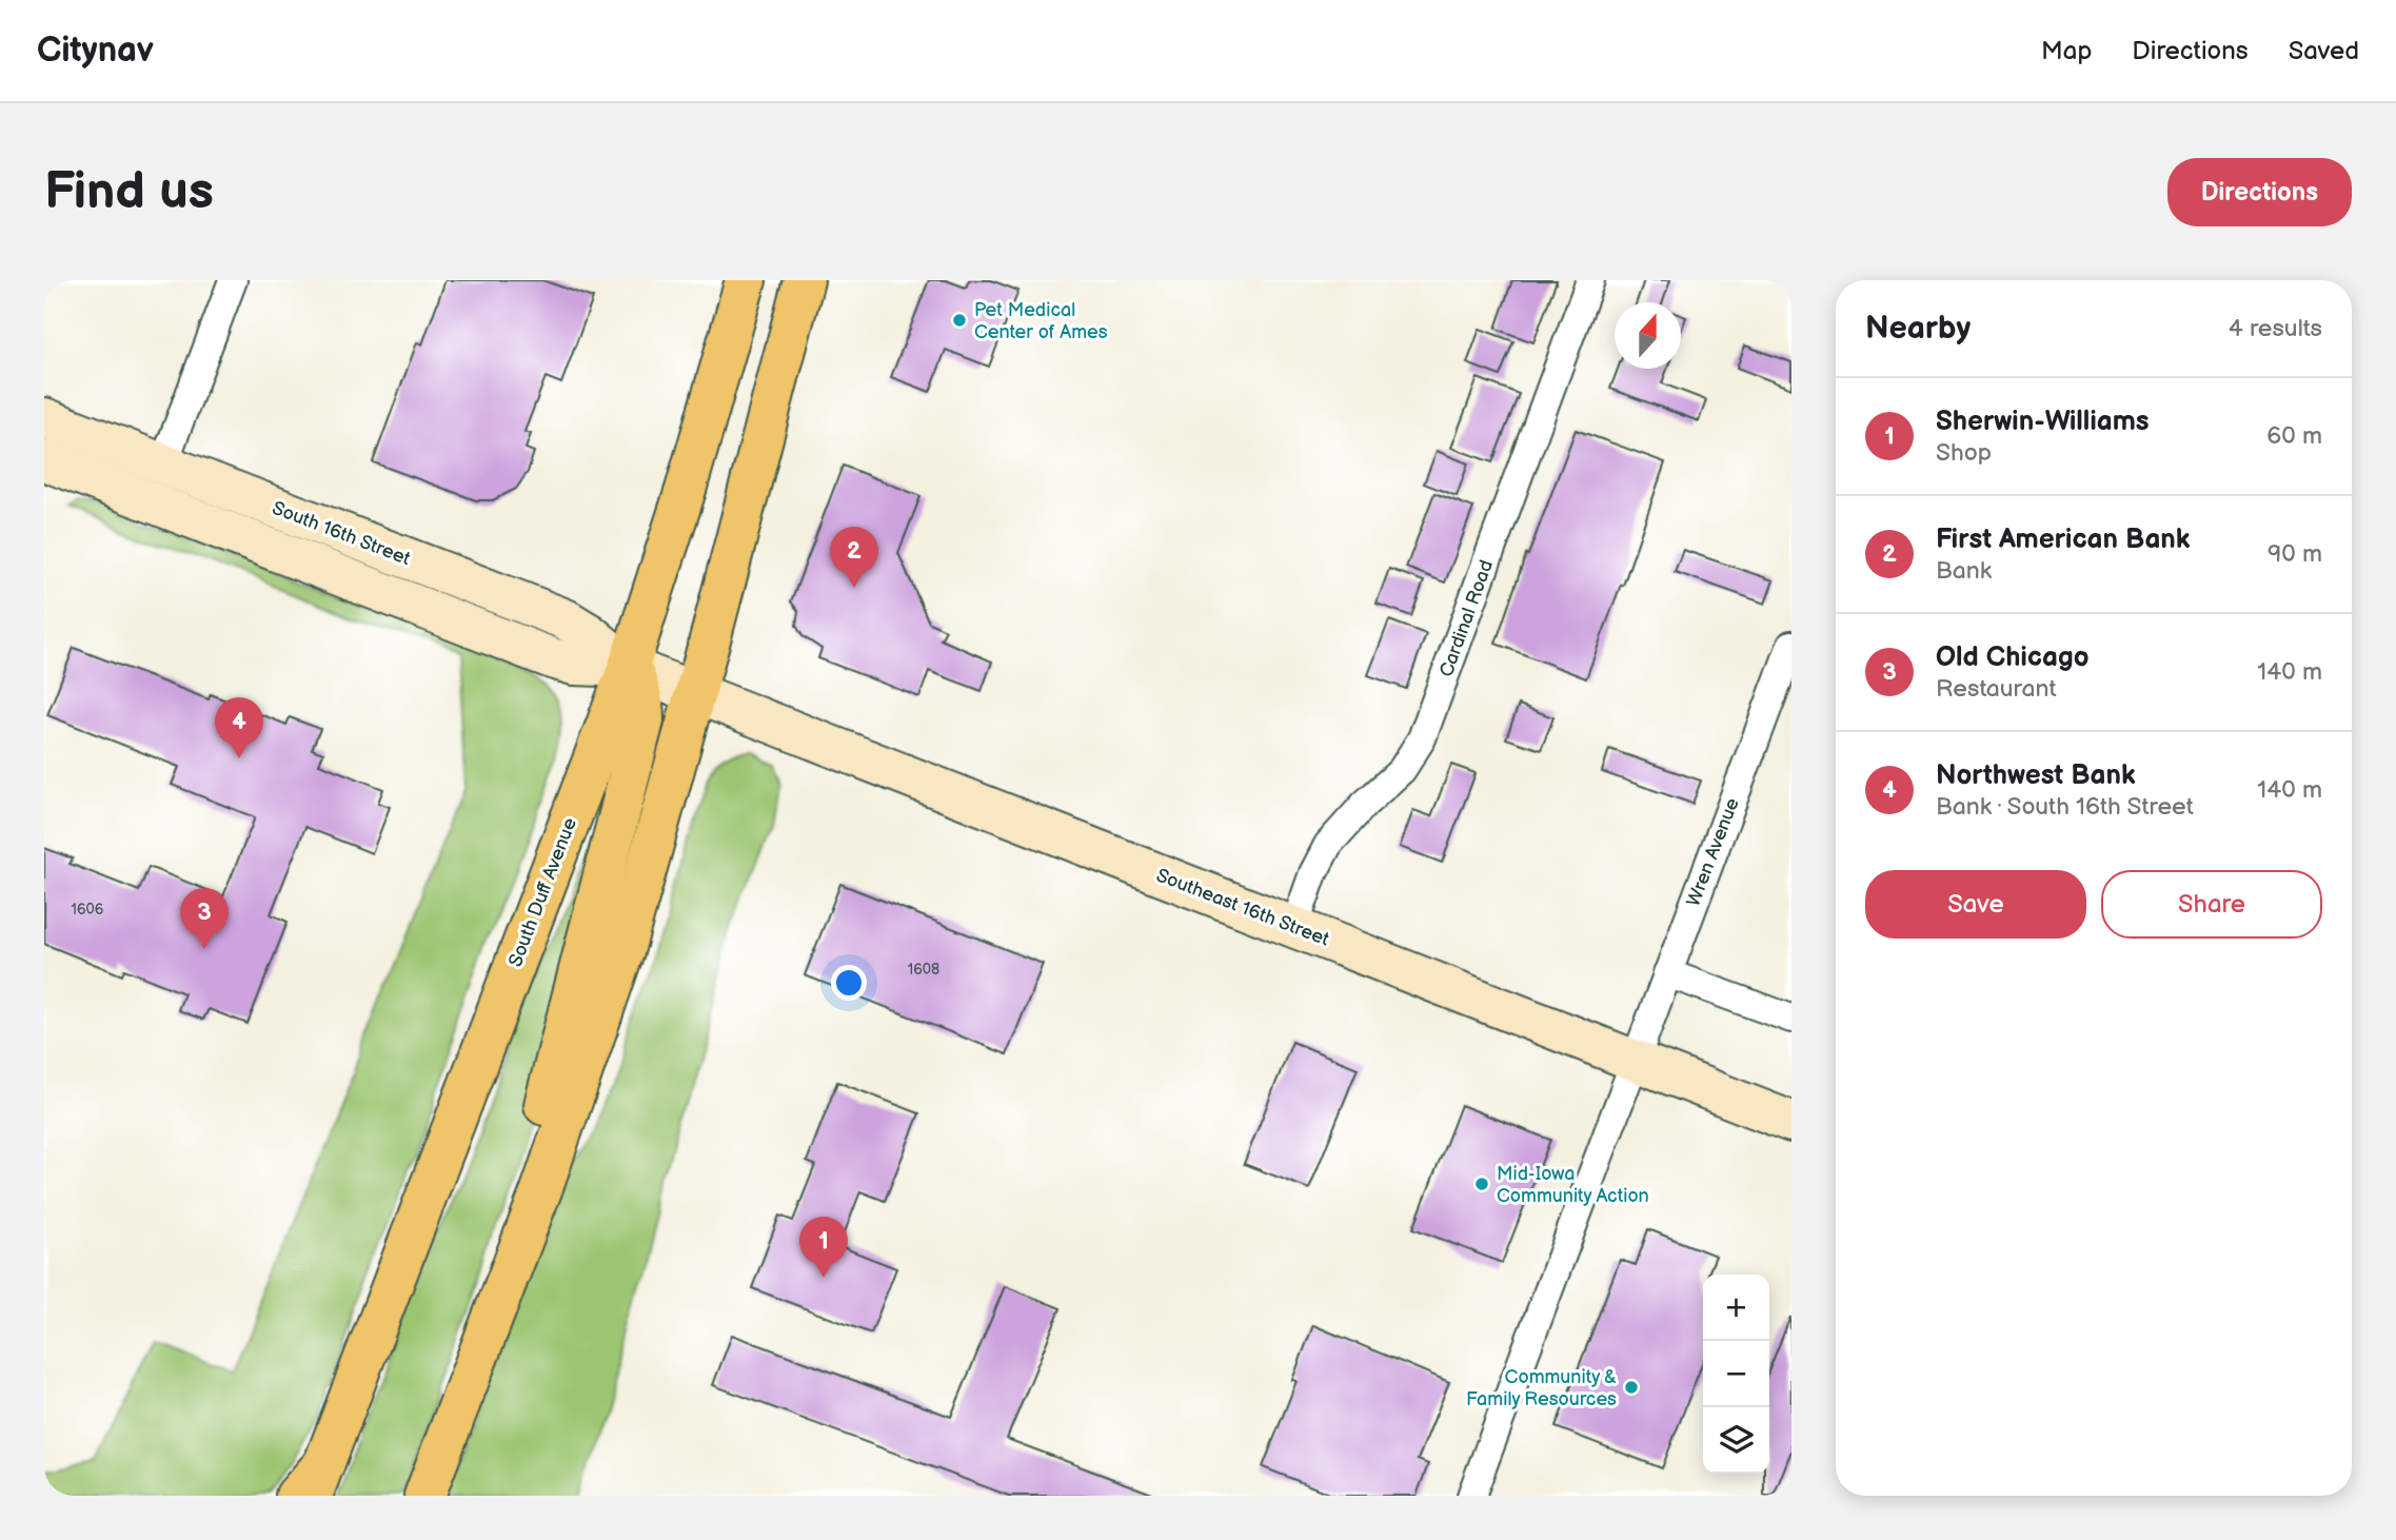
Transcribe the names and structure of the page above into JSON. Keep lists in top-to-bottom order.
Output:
{
  "streets": {
    "main road": ["South 16th Street", "South Duff Avenue", "Southeast 16th Street"],
    "street": ["Cardinal Road", "Wren Avenue"]
  },
  "crossings": [
    ["South 16th Street", "South Duff Avenue"],
    ["South 16th Street", "Southeast 16th Street"],
    ["Cardinal Road", "Southeast 16th Street"],
    ["Wren Avenue", "Southeast 16th Street"]
  ],
  "places": ["Pet Medical Center of Ames", "Mid-Iowa Community Action", "Community & Family Resources"],
  "house_numbers": ["1606", "1608"],
  "north": "top",
  "page": {
    "header": "Citynav",
    "nav": ["Map", "Directions", "Saved"],
    "buttons": [
      "Directions",
      ["Save", "Share"]
    ],
    "title": "Find us",
    "heading": ["Nearby", "4 results"],
    "list": [
      {
        "mark": "1",
        "name": "Sherwin-Williams",
        "note": "Shop",
        "value": "60 m"
      },
      {
        "mark": "2",
        "name": "First American Bank",
        "note": "Bank",
        "value": "90 m"
      },
      {
        "mark": "3",
        "name": "Old Chicago",
        "note": "Restaurant",
        "value": "140 m"
      },
      {
        "mark": "4",
        "name": "Northwest Bank",
        "note": "Bank · South 16th Street",
        "value": "140 m"
      }
    ],
    "pins": [
      "2",
      "4",
      "3",
      "1"
    ],
    "map_buttons": ["+", "−"]
  }
}
